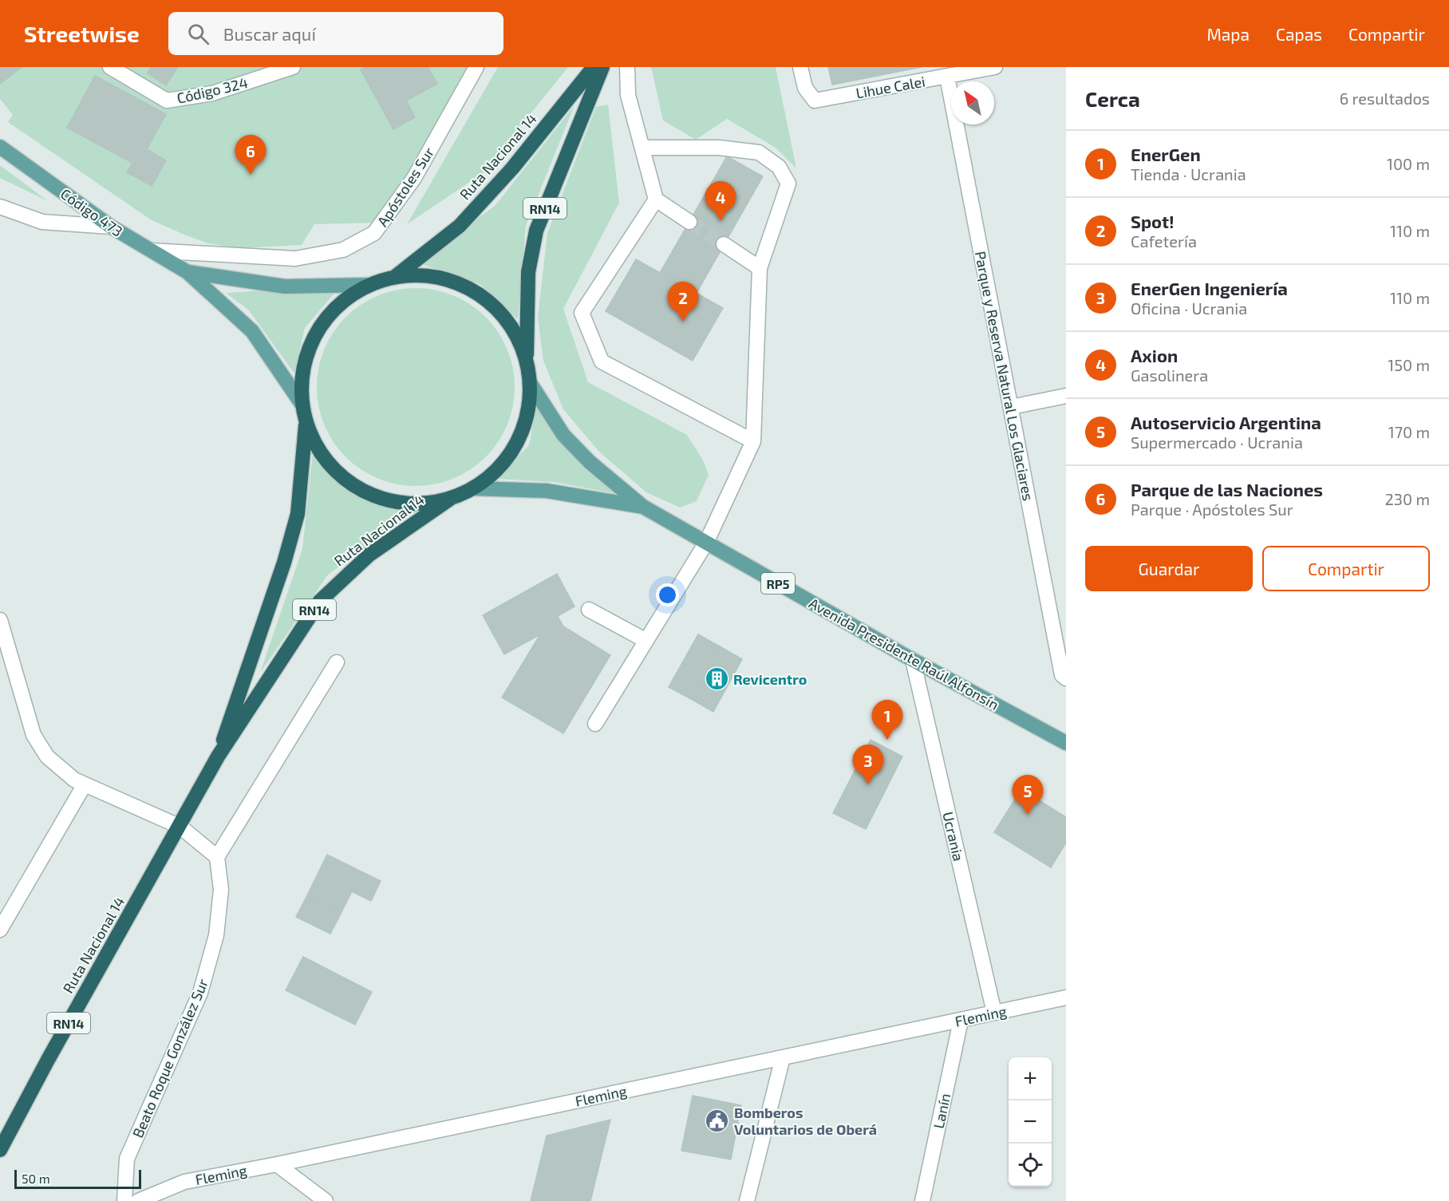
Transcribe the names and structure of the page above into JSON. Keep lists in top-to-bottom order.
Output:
{
  "streets": {
    "highway": ["Ruta Nacional 14", "RN14"],
    "main road": ["Código 473", "RP5", "Avenida Presidente Raúl Alfonsín"],
    "street": [
      "Lihue Calei",
      "Código 324",
      "Apóstoles Sur",
      "Parque y Reserva Natural Los Glaciares",
      "Ucrania",
      "Fleming",
      "Beato Roque González Sur",
      "Lanín"
    ]
  },
  "crossings": [
    ["Lihue Calei", "Parque y Reserva Natural Los Glaciares"],
    ["Ruta Nacional 14", "RN14"],
    ["Apóstoles Sur", "Código 473"],
    ["RN14", "Avenida Presidente Raúl Alfonsín"],
    ["Avenida Presidente Raúl Alfonsín", "Ucrania"],
    ["Ucrania", "Fleming"],
    ["Fleming", "Lanín"]
  ],
  "places": {
    "building": ["Revicentro"],
    "public building": ["Bomberos Voluntarios de Oberá"]
  },
  "scale_bar": "50 m",
  "north": "top left",
  "page": {
    "header": "Streetwise",
    "search": "Buscar aquí",
    "nav": ["Mapa", "Capas", "Compartir"],
    "heading": ["Cerca", "6 resultados"],
    "list": [
      {
        "mark": "1",
        "name": "EnerGen",
        "note": "Tienda · Ucrania",
        "value": "100 m"
      },
      {
        "mark": "2",
        "name": "Spot!",
        "note": "Cafetería",
        "value": "110 m"
      },
      {
        "mark": "3",
        "name": "EnerGen Ingeniería",
        "note": "Oficina · Ucrania",
        "value": "110 m"
      },
      {
        "mark": "4",
        "name": "Axion",
        "note": "Gasolinera",
        "value": "150 m"
      },
      {
        "mark": "5",
        "name": "Autoservicio Argentina",
        "note": "Supermercado · Ucrania",
        "value": "170 m"
      },
      {
        "mark": "6",
        "name": "Parque de las Naciones",
        "note": "Parque · Apóstoles Sur",
        "value": "230 m"
      }
    ],
    "pins": [
      "6",
      "4",
      "2",
      "1",
      "3",
      "5"
    ],
    "buttons": ["Guardar", "Compartir"],
    "map_buttons": ["+", "−"],
    "scale": "50 m"
  }
}
